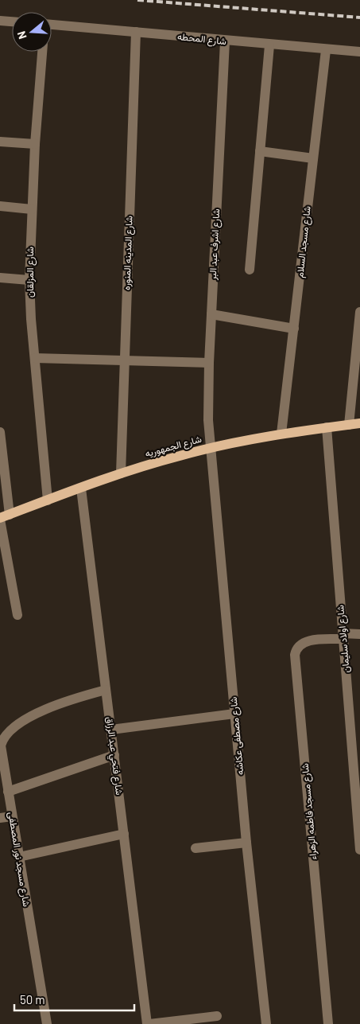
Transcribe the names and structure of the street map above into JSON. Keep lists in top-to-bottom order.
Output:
{
  "streets": {
    "main road": ["شارع الجمهوريه"],
    "street": [
      "شارع المحطه",
      "شارع مسجد السلام",
      "شارع اشرف عبد البر",
      "شارع المدينه المنوره",
      "شارع المزلقان",
      "شارع اولاد سليمان",
      "شارع مصطفى عكاشه",
      "شارع فتحي عبد الرزاق",
      "شارع مسجد فاطمه الزهراء",
      "شارع مسجد نور المصطفى"
    ]
  },
  "crossings": [
    ["شارع المحطه", "شارع مسجد السلام"],
    ["شارع المحطه", "شارع اشرف عبد البر"],
    ["شارع المحطه", "شارع المدينه المنوره"],
    ["شارع مسجد السلام", "شارع الجمهوريه"],
    ["شارع اشرف عبد البر", "شارع الجمهوريه"],
    ["شارع اشرف عبد البر", "شارع مصطفى عكاشه"],
    ["شارع المدينه المنوره", "شارع الجمهوريه"],
    ["شارع المزلقان", "شارع الجمهوريه"],
    ["شارع الجمهوريه", "شارع اولاد سليمان"],
    ["شارع الجمهوريه", "شارع مصطفى عكاشه"],
    ["شارع الجمهوريه", "شارع فتحي عبد الرزاق"],
    ["شارع اولاد سليمان", "شارع مسجد فاطمه الزهراء"],
    ["شارع فتحي عبد الرزاق", "شارع مسجد نور المصطفى"]
  ],
  "scale_bar": "50 m",
  "north": "left"
}
